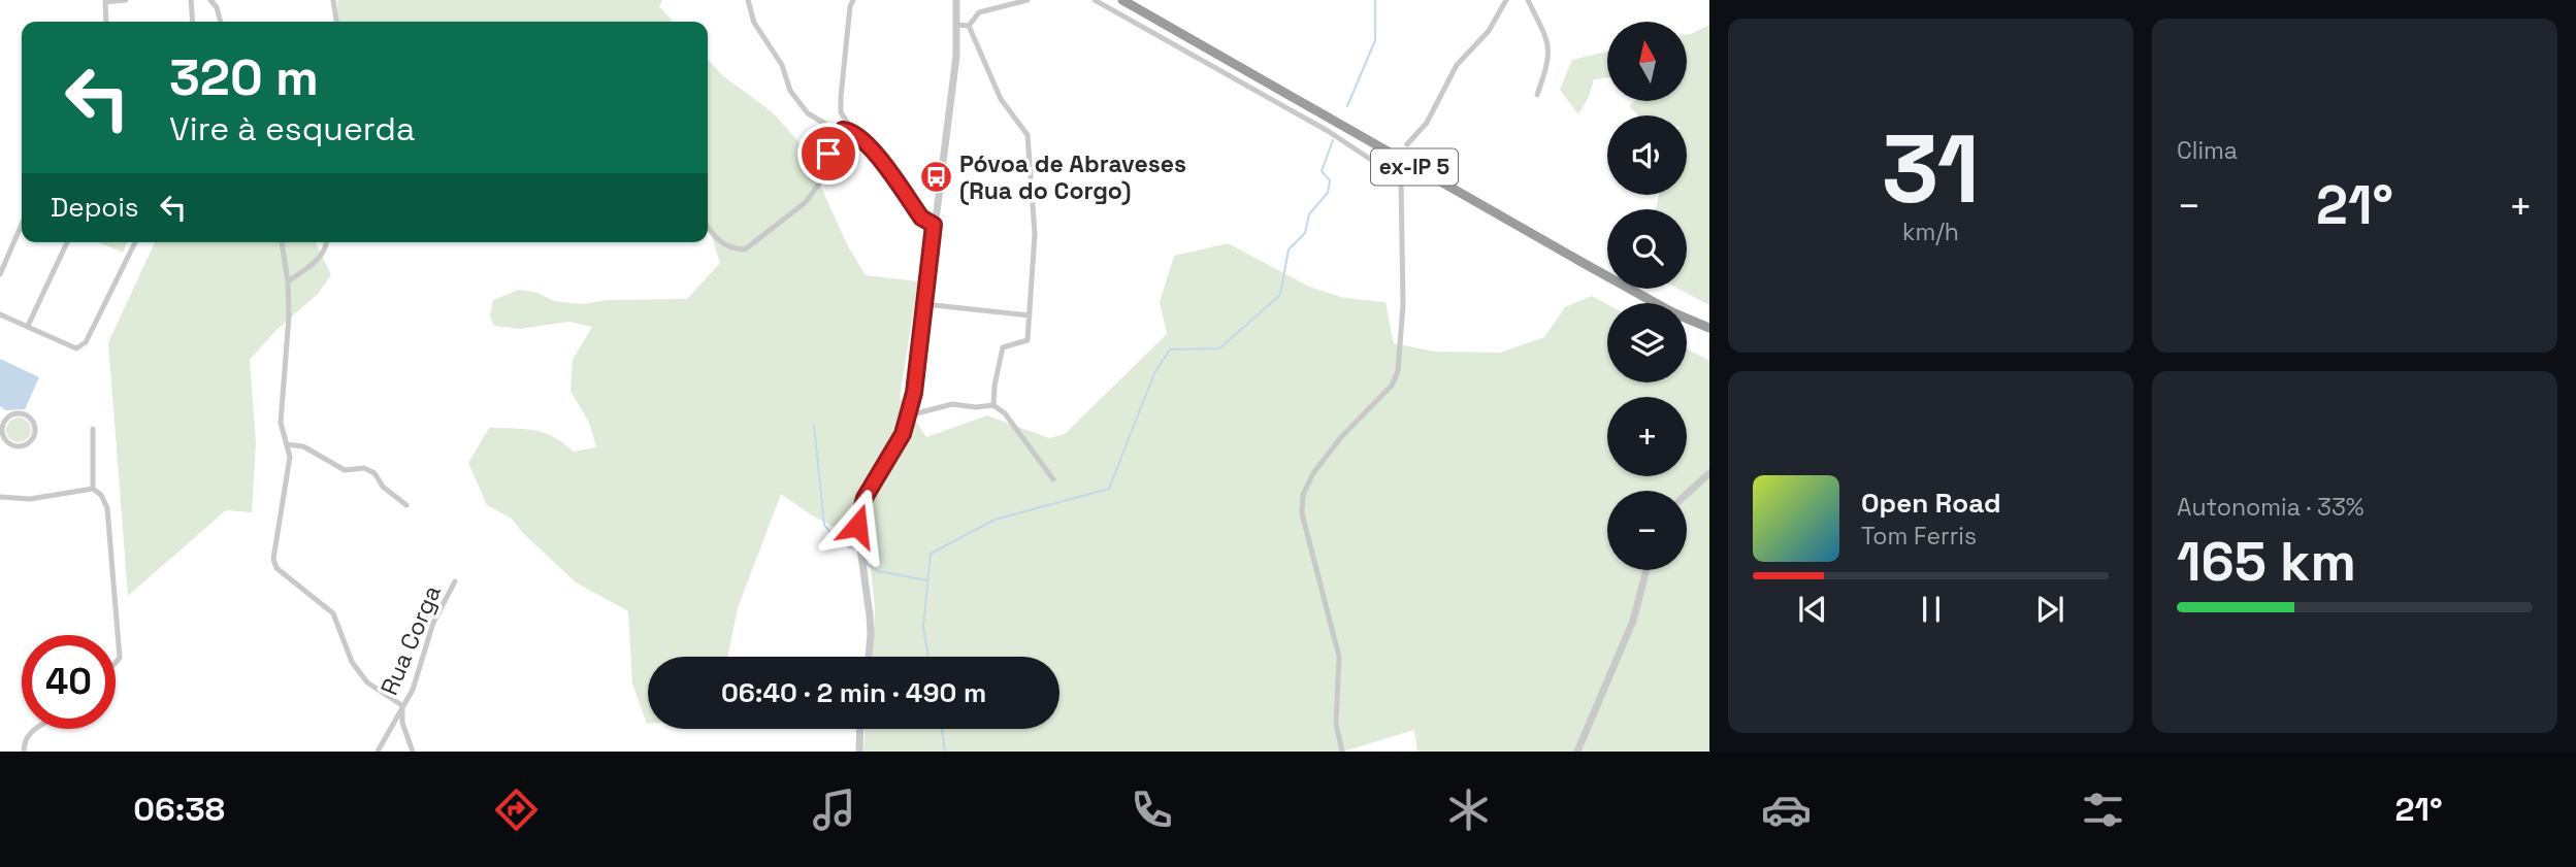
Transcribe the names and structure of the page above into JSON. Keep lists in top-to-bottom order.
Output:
{
  "streets": {
    "highway": ["ex-IP 5"],
    "street": ["Rua Corga"]
  },
  "places": {
    "bus stop": ["Póvoa de Abraveses (Rua do Corgo)"]
  },
  "north": "top",
  "page": {
    "tile": [
      ["31", "km/h"],
      "Clima",
      ["Autonomia · 33%", "165 km"]
    ],
    "map_buttons": ["+", "−"],
    "turn": ["320 m", "Vire à esquerda"],
    "then": "Depois",
    "heat": ["−", "21°", "+"],
    "song": ["Open Road", "Tom Ferris"],
    "limit": "40",
    "trip": "06:40 · 2 min · 490 m",
    "tabs": ["06:38", "21°"]
  }
}
